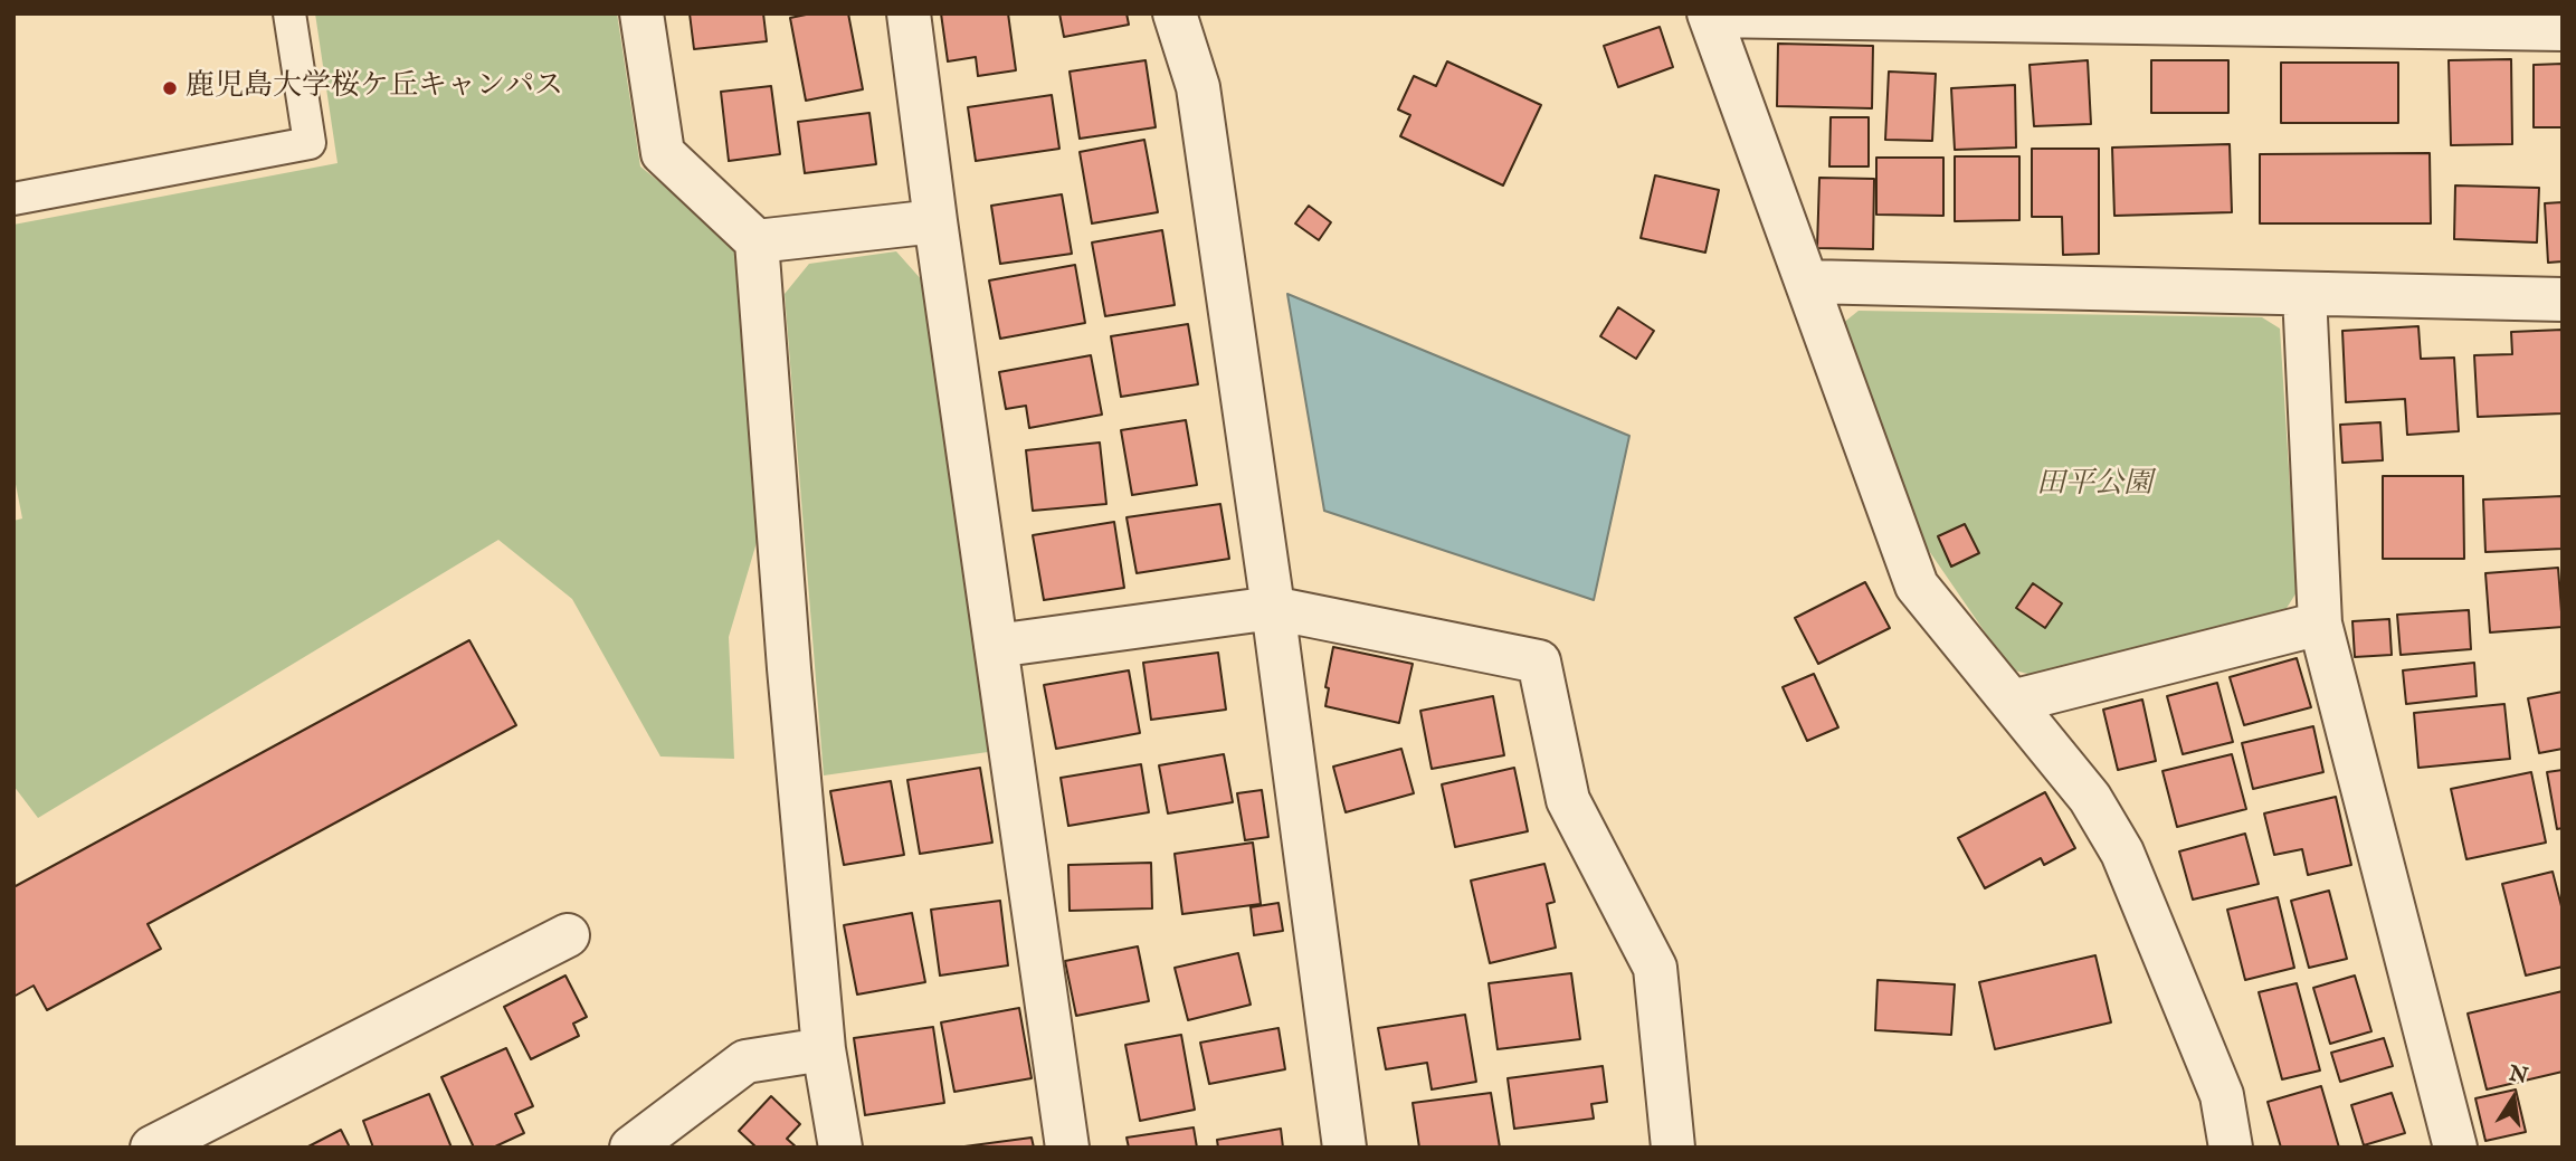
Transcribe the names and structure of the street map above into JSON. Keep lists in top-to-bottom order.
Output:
{
  "parks": ["田平公園"],
  "places": ["鹿児島大学桜ケ丘キャンパス"],
  "north": "top"
}
